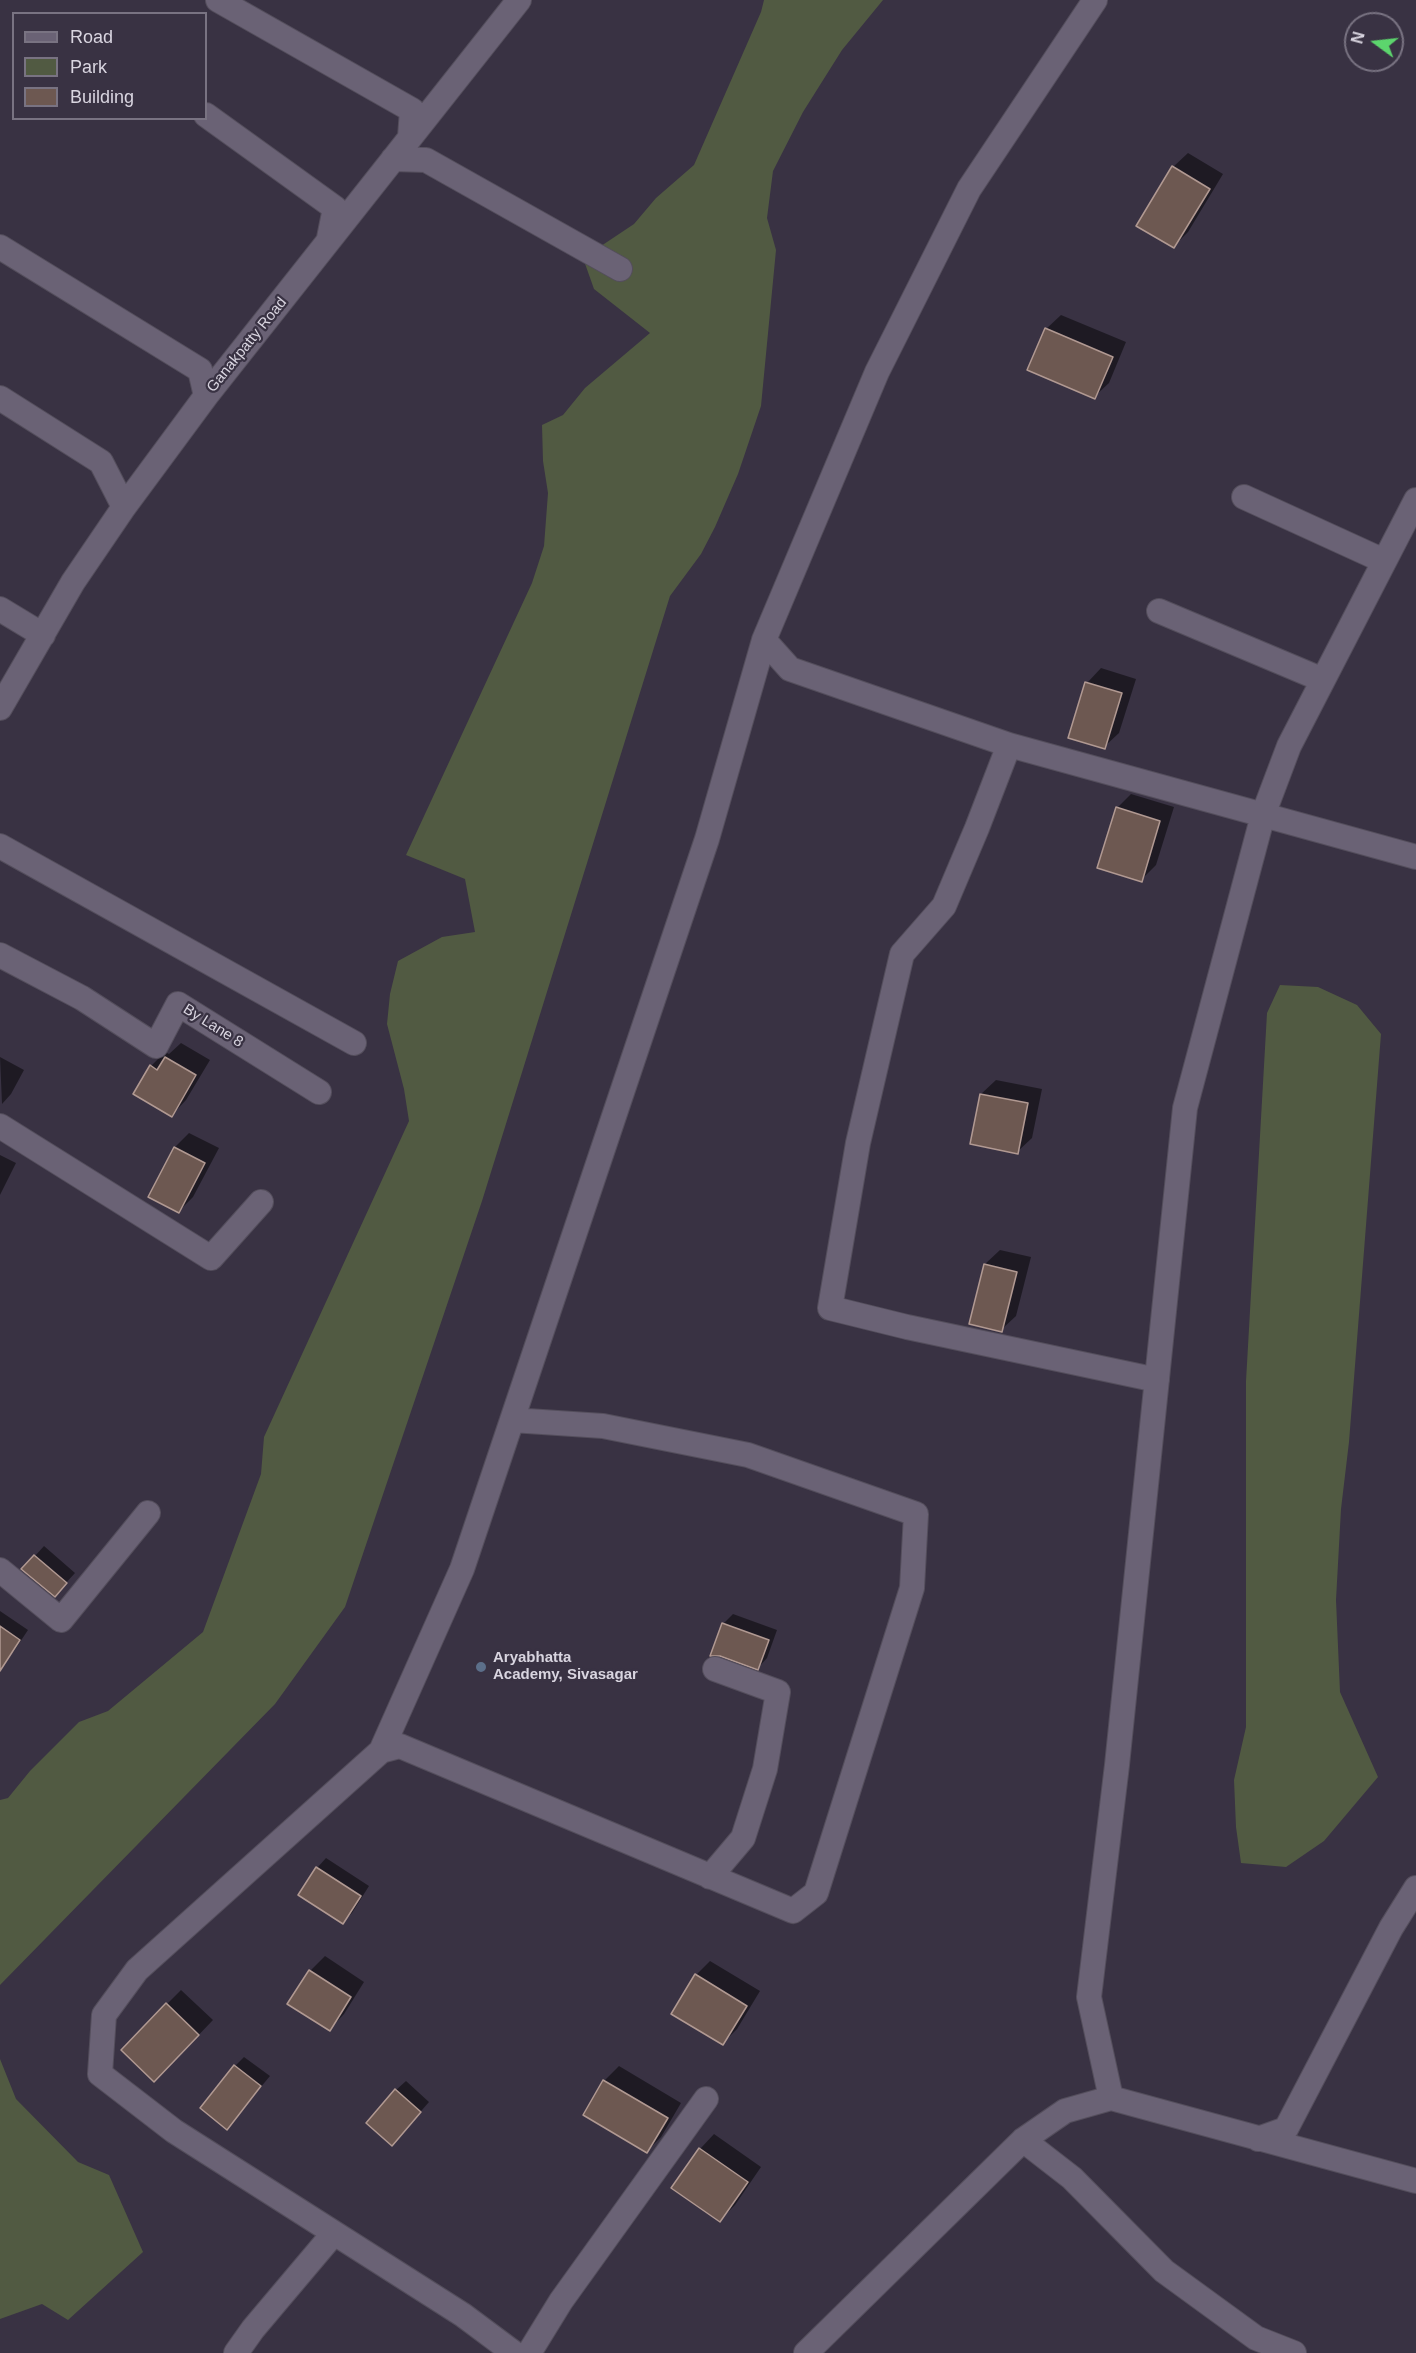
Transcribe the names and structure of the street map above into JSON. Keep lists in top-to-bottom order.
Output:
{
  "streets": {
    "street": ["Ganakpatty Road", "By Lane 8"]
  },
  "places": ["Aryabhatta Academy, Sivasagar"],
  "legend": ["Road", "Park", "Building"],
  "north": "left"
}
